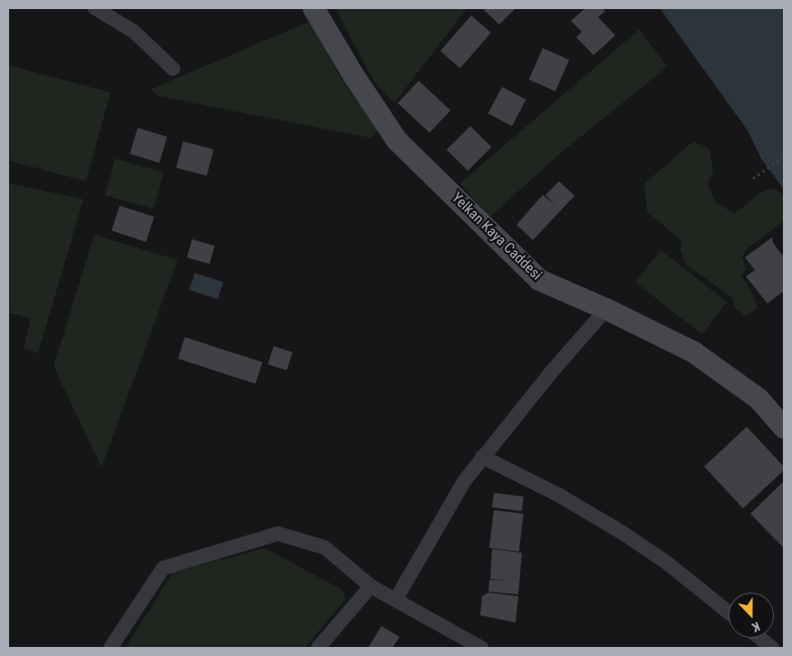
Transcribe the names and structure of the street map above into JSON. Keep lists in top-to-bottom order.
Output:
{
  "streets": {
    "street": ["Yelkan Kaya Caddesi"]
  },
  "north": "bottom"
}
